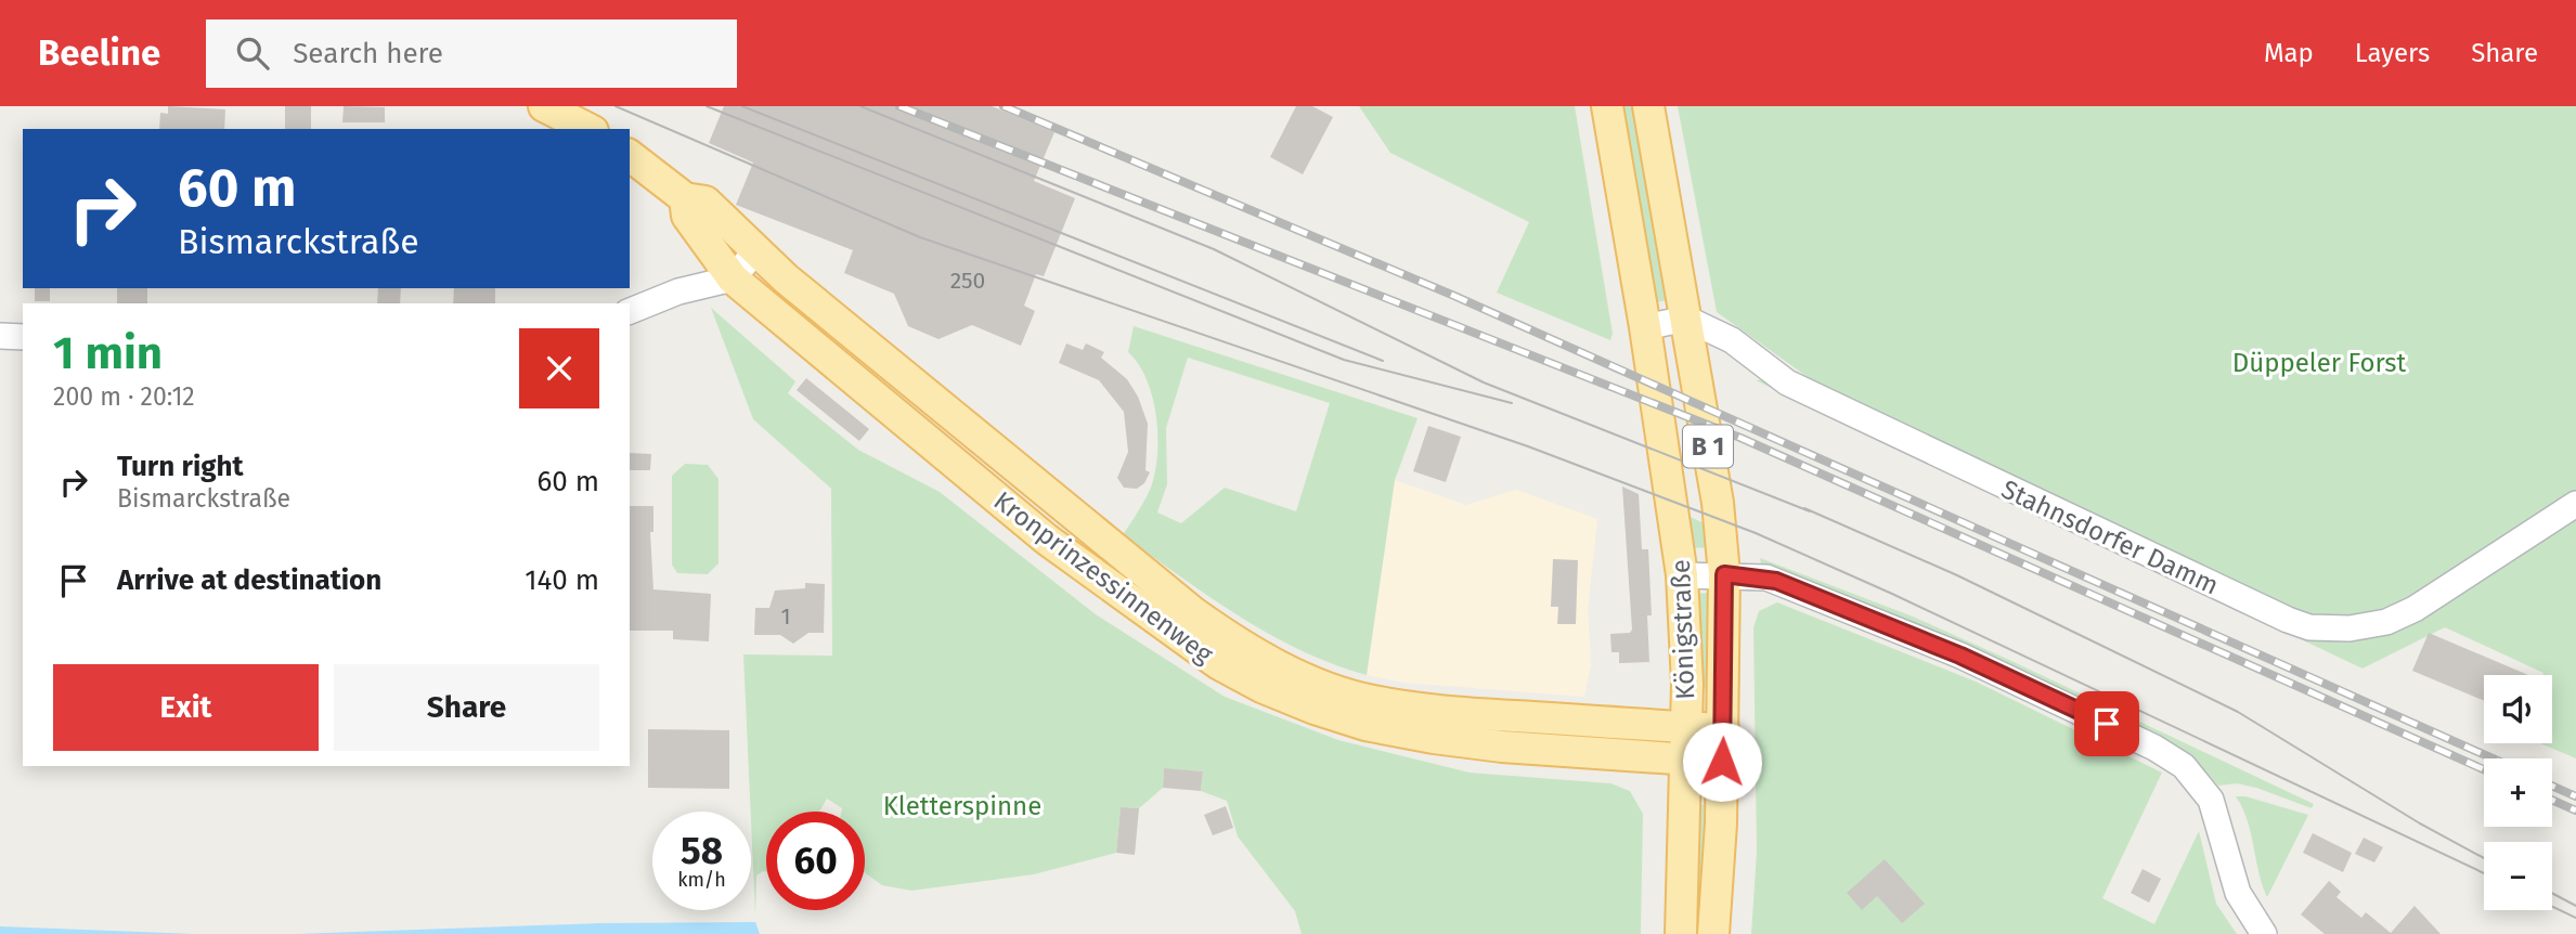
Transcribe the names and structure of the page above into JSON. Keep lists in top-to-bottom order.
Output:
{
  "streets": {
    "main road": ["B 1", "Kronprinzessinnenweg", "Königstraße"],
    "street": ["Stahnsdorfer Damm"]
  },
  "crossings": [
    ["B 1", "Stahnsdorfer Damm"],
    ["B 1", "Königstraße"],
    ["Stahnsdorfer Damm", "Königstraße"],
    ["Kronprinzessinnenweg", "Königstraße"]
  ],
  "parks": ["Düppeler Forst", "Kletterspinne"],
  "house_numbers": ["250", "1"],
  "page": {
    "header": "Beeline",
    "search": "Search here",
    "nav": ["Map", "Layers", "Share"],
    "turn": ["60 m", "Bismarckstraße"],
    "heading": ["1 min", "200 m · 20:12"],
    "list": [
      {
        "name": "Turn right",
        "note": "Bismarckstraße",
        "value": "60 m"
      },
      {
        "name": "Arrive at destination",
        "value": "140 m"
      }
    ],
    "buttons": ["Exit", "Share"],
    "map_buttons": ["+", "−"],
    "speed": "58 km/h",
    "limit": "60"
  }
}
